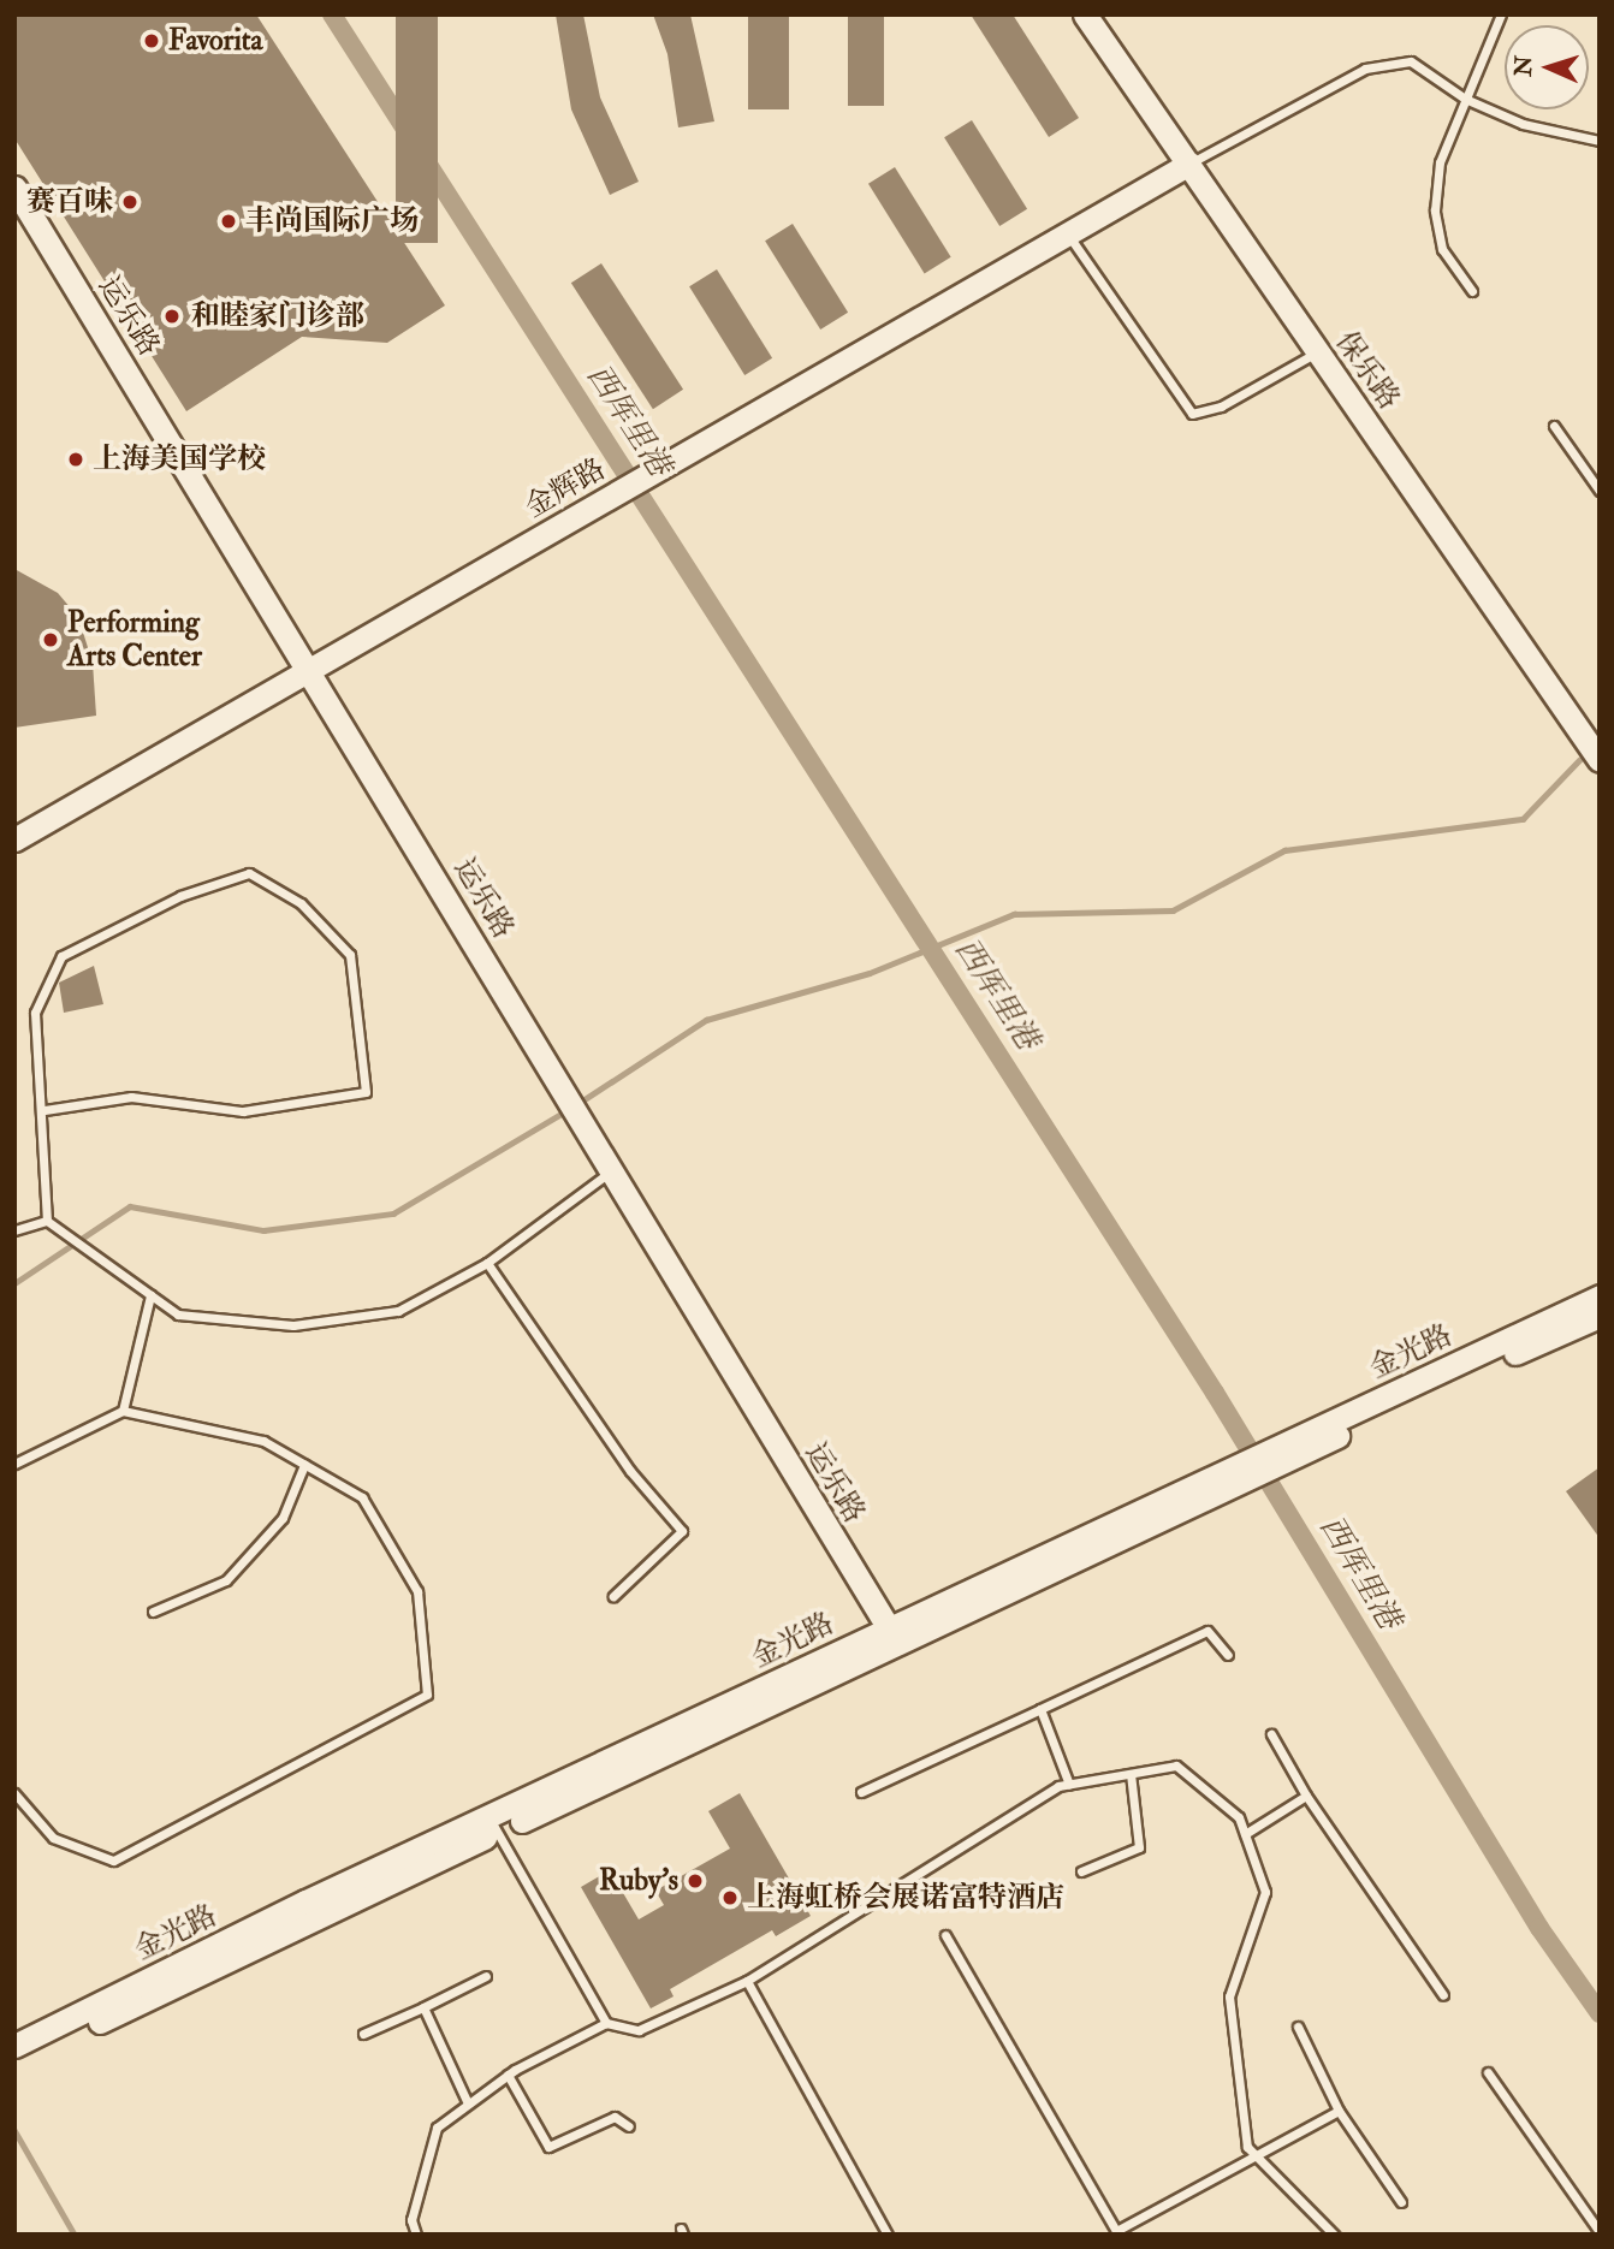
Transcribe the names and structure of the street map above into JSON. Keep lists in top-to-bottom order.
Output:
{
  "streets": {
    "street": [
      "运乐路",
      "保乐路",
      "金辉路",
      "金光路"
    ]
  },
  "crossings": [
    ["运乐路", "金辉路"],
    ["运乐路", "金光路"],
    ["保乐路", "金辉路"]
  ],
  "water": ["西厍里港"],
  "places": [
    "Favorita",
    "赛百味",
    "丰尚国际广场",
    "和睦家门诊部",
    "上海美国学校",
    "Performing Arts Center",
    "Ruby's",
    "上海虹桥会展诺富特酒店"
  ],
  "north": "left"
}
